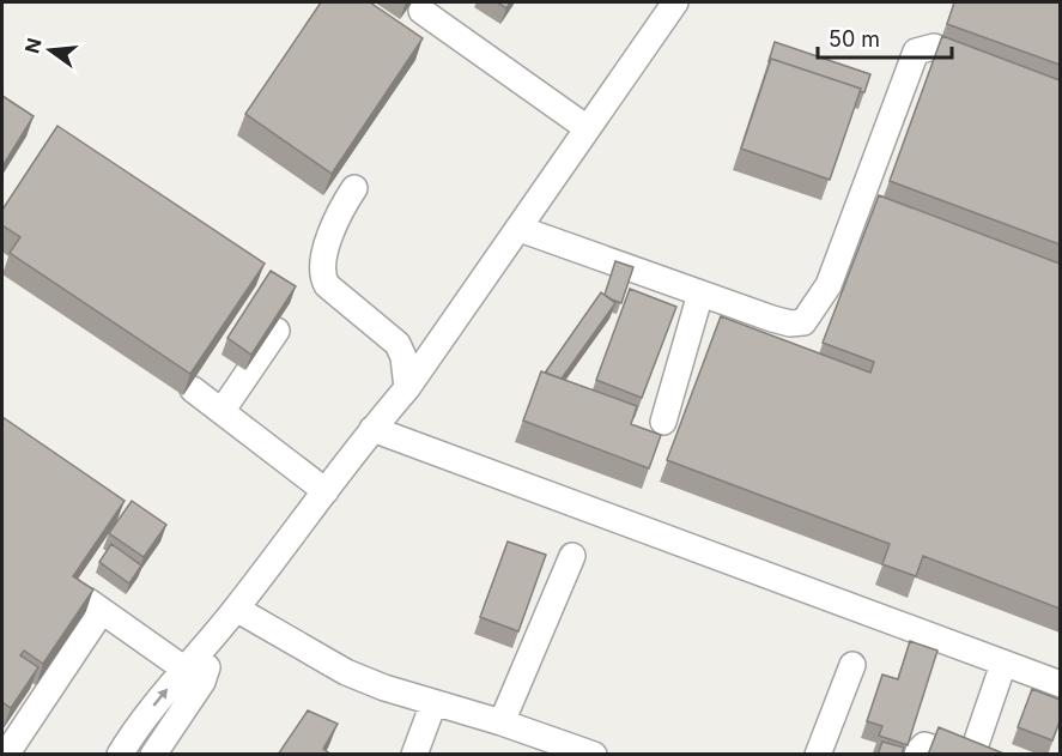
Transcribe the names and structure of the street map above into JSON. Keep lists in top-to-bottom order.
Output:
{
  "scale_bar": "50 m",
  "north": "left"
}
